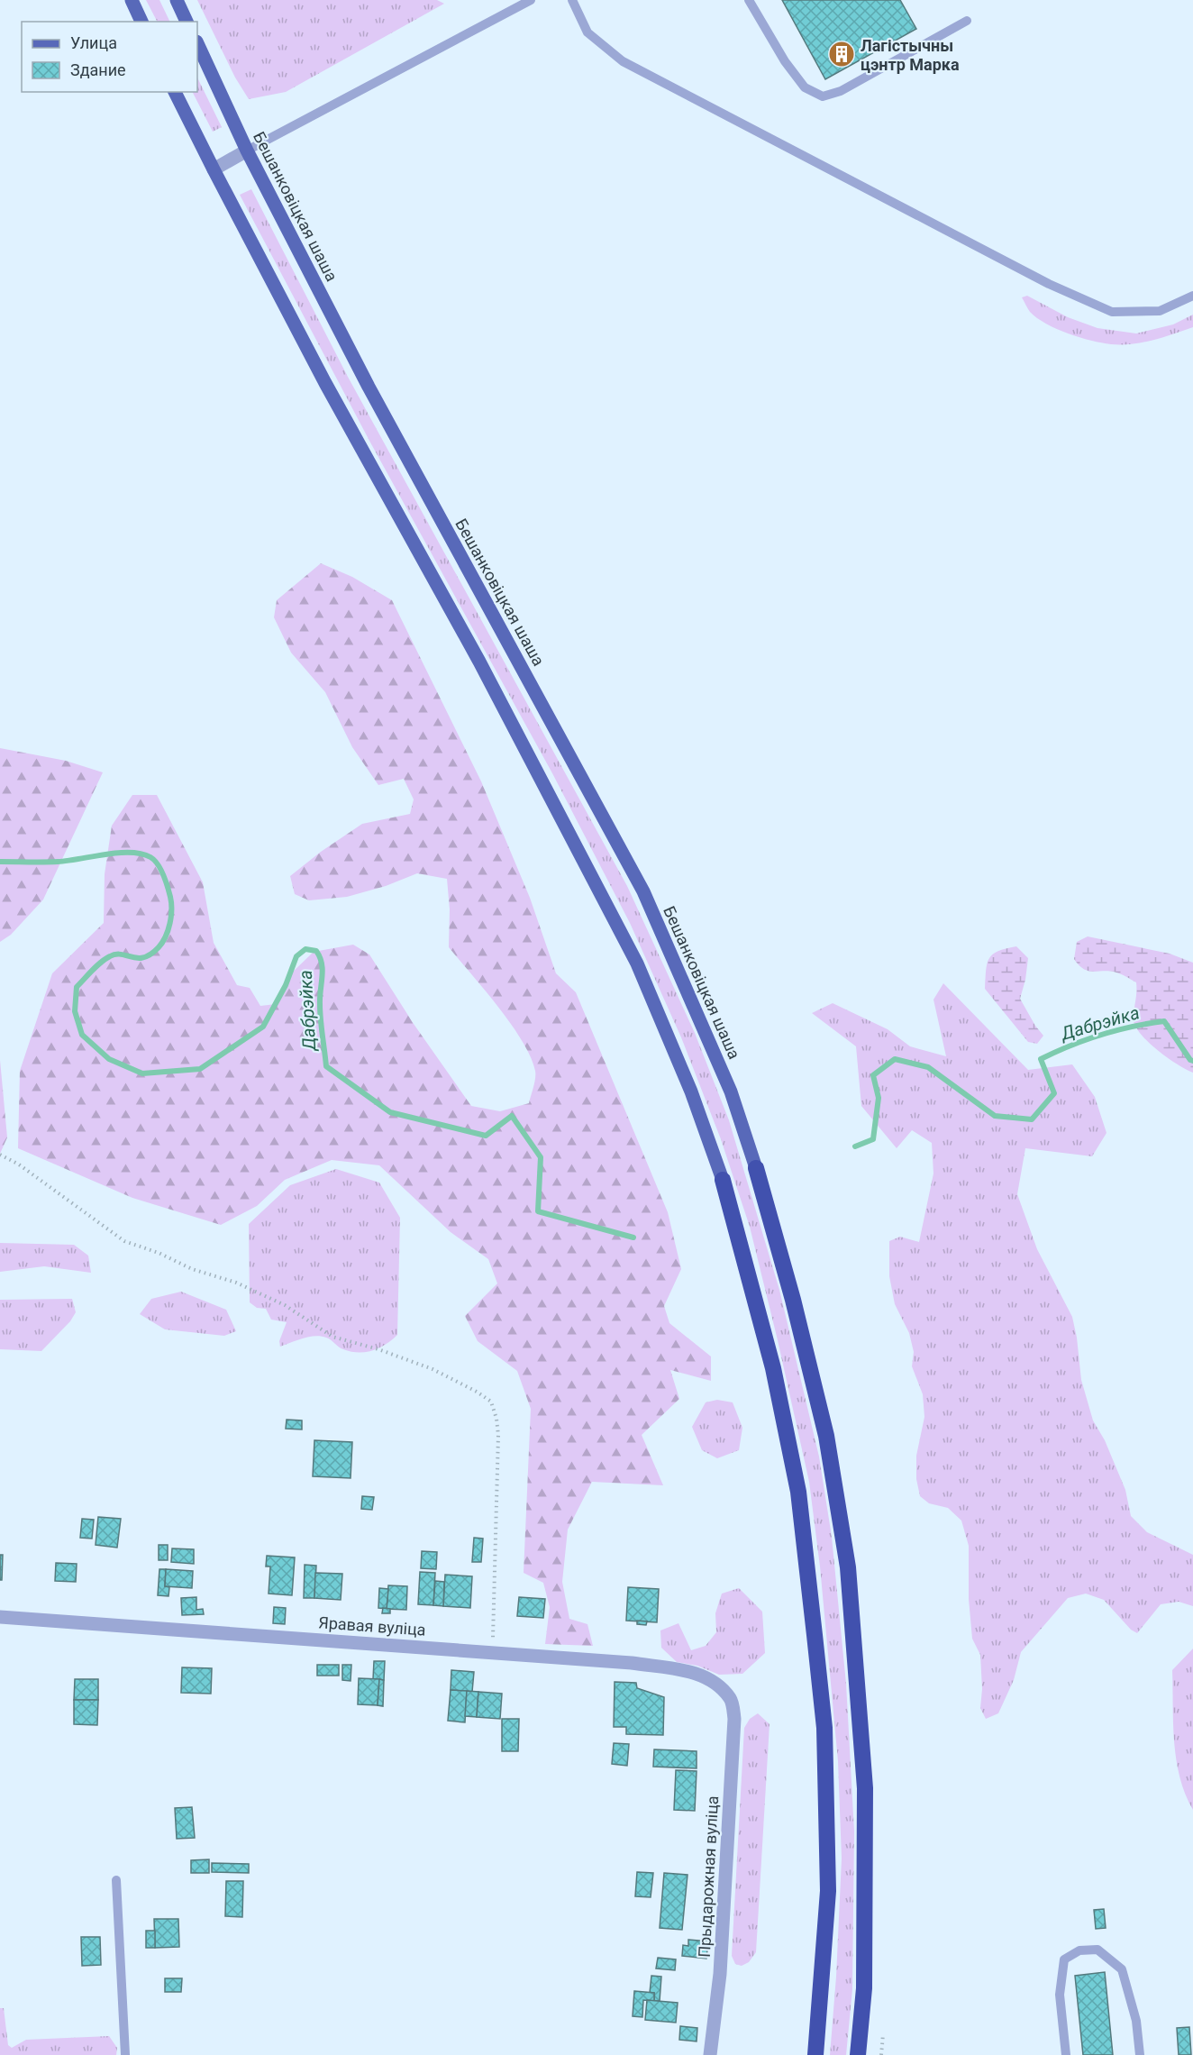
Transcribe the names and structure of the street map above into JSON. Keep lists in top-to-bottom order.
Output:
{
  "streets": {
    "main road": ["Бешанковіцкая шаша"],
    "street": ["Яравая вуліца", "Прыдарожная вуліца"]
  },
  "crossings": [
    ["Яравая вуліца", "Прыдарожная вуліца"]
  ],
  "water": ["Дабрэйка"],
  "places": {
    "building": ["Лагістычны цэнтр Марка"]
  },
  "legend": ["Улица", "Здание"]
}
